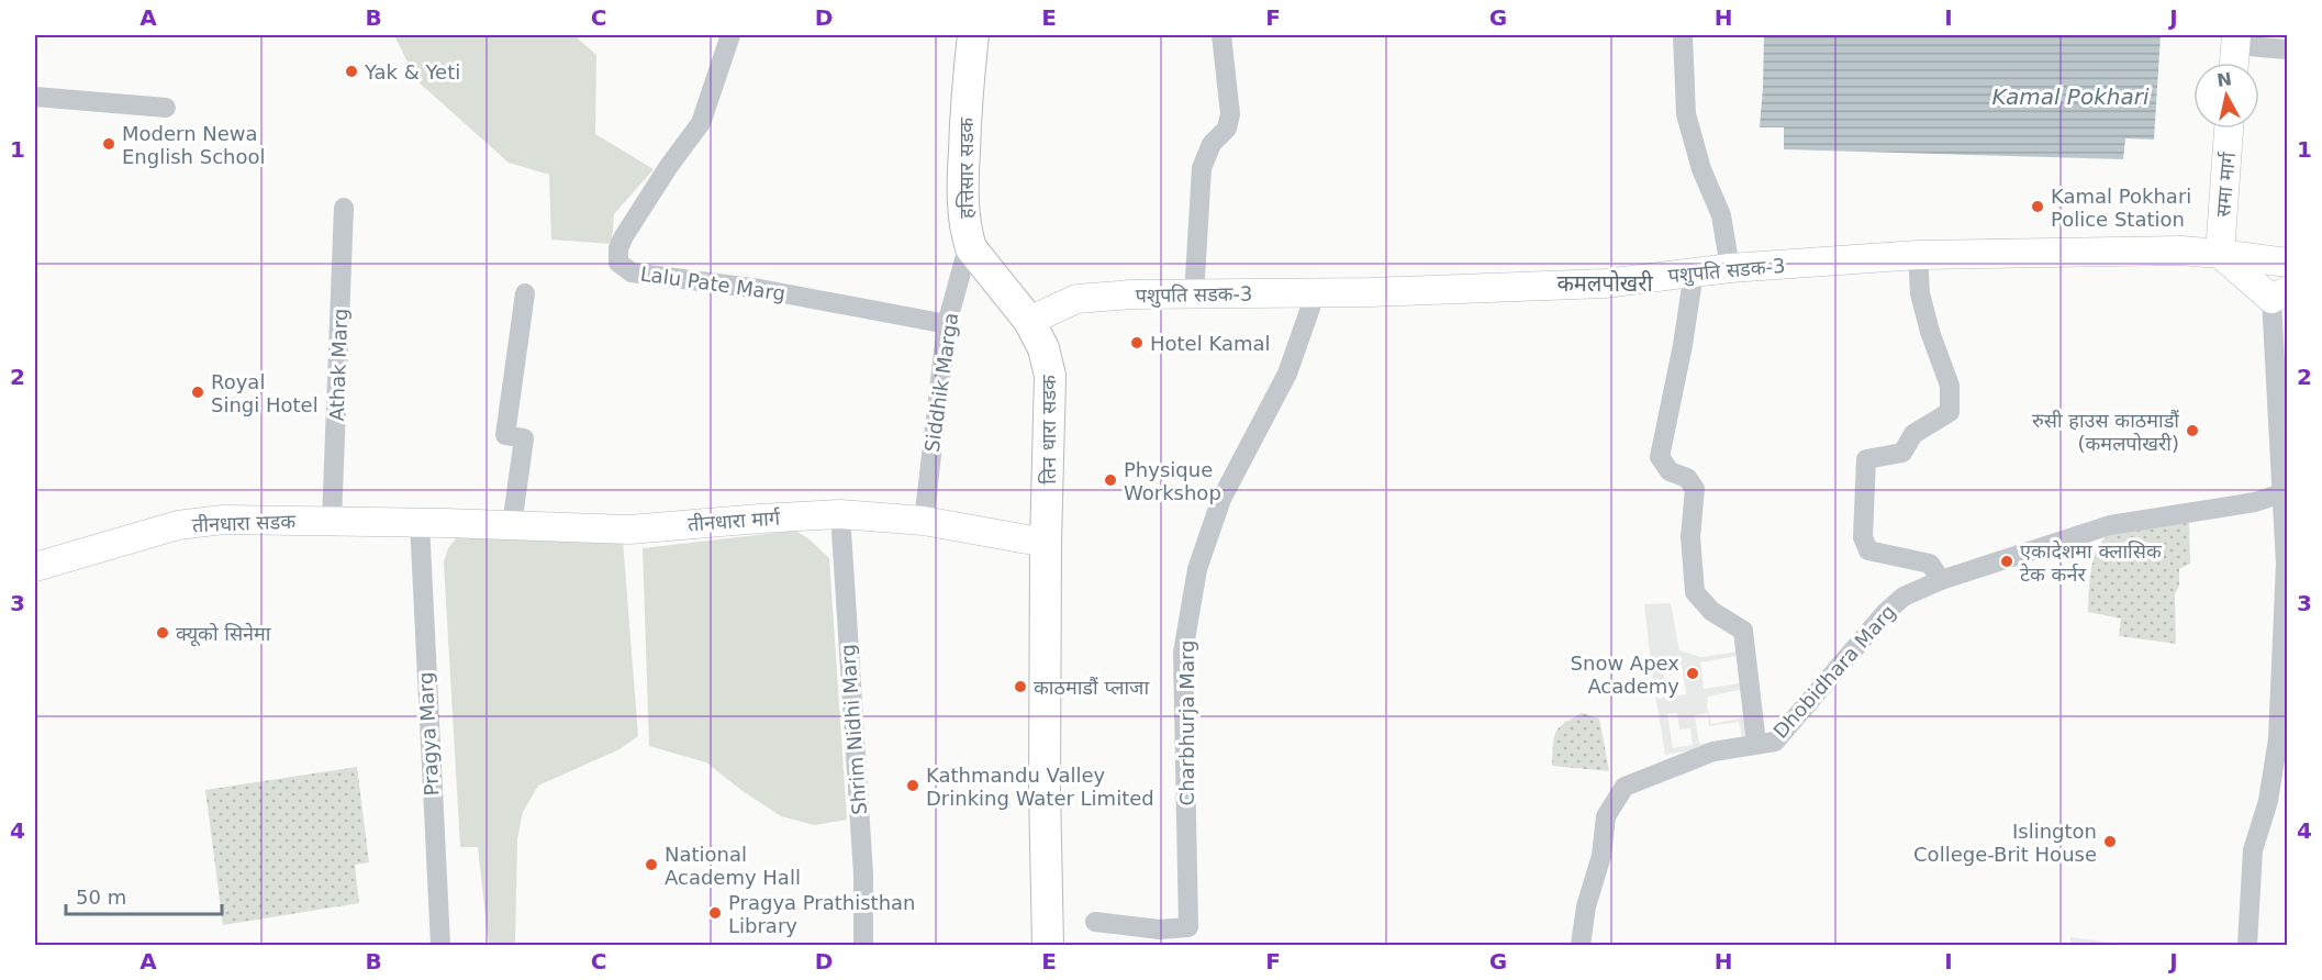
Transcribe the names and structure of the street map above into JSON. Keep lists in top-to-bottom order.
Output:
{
  "streets": {
    "main road": [
      "हत्तिसार सडक",
      "समा मार्ग",
      "पशुपति सडक-3",
      "तिन धारा सडक",
      "तीनधारा मार्ग",
      "तीनधारा सडक"
    ],
    "street": [
      "Lalu Pate Marg",
      "Athak Marg",
      "Siddhik Marga",
      "Dhobidhara Marg",
      "Charbhurja Marg",
      "Shrim Nidhi Marg",
      "Pragya Marg"
    ]
  },
  "crossings": [
    ["हत्तिसार सडक", "पशुपति सडक-3"],
    ["हत्तिसार सडक", "Siddhik Marga"],
    ["हत्तिसार सडक", "तिन धारा सडक"],
    ["समा मार्ग", "पशुपति सडक-3"],
    ["पशुपति सडक-3", "तिन धारा सडक"],
    ["पशुपति सडक-3", "Charbhurja Marg"],
    ["Lalu Pate Marg", "Siddhik Marga"],
    ["Athak Marg", "तीनधारा सडक"],
    ["Siddhik Marga", "तीनधारा मार्ग"],
    ["तिन धारा सडक", "तीनधारा मार्ग"],
    ["तीनधारा मार्ग", "तीनधारा सडक"],
    ["तीनधारा मार्ग", "Shrim Nidhi Marg"],
    ["तीनधारा मार्ग", "Pragya Marg"],
    ["तीनधारा सडक", "Pragya Marg"]
  ],
  "districts": ["कमलपोखरी"],
  "water": ["Kamal Pokhari"],
  "places": [
    "Yak & Yeti",
    "Modern Newa English School",
    "Kamal Pokhari Police Station",
    "Hotel Kamal",
    "Royal Singi Hotel",
    "रुसी हाउस काठमाडौं (कमलपोखरी)",
    "Physique Workshop",
    "एकादेशमा क्लासिक टेक कर्नर",
    "क्यूको सिनेमा",
    "Snow Apex Academy",
    "काठमाडौं प्लाजा",
    "Kathmandu Valley Drinking Water Limited",
    "Islington College-Brit House",
    "National Academy Hall",
    "Pragya Prathisthan Library"
  ],
  "scale_bar": "50 m",
  "north": "top",
  "grid": {
    "columns": [
      "A",
      "B",
      "C",
      "D",
      "E",
      "F",
      "G",
      "H",
      "I",
      "J"
    ],
    "rows": [
      "1",
      "2",
      "3",
      "4"
    ]
  }
}
